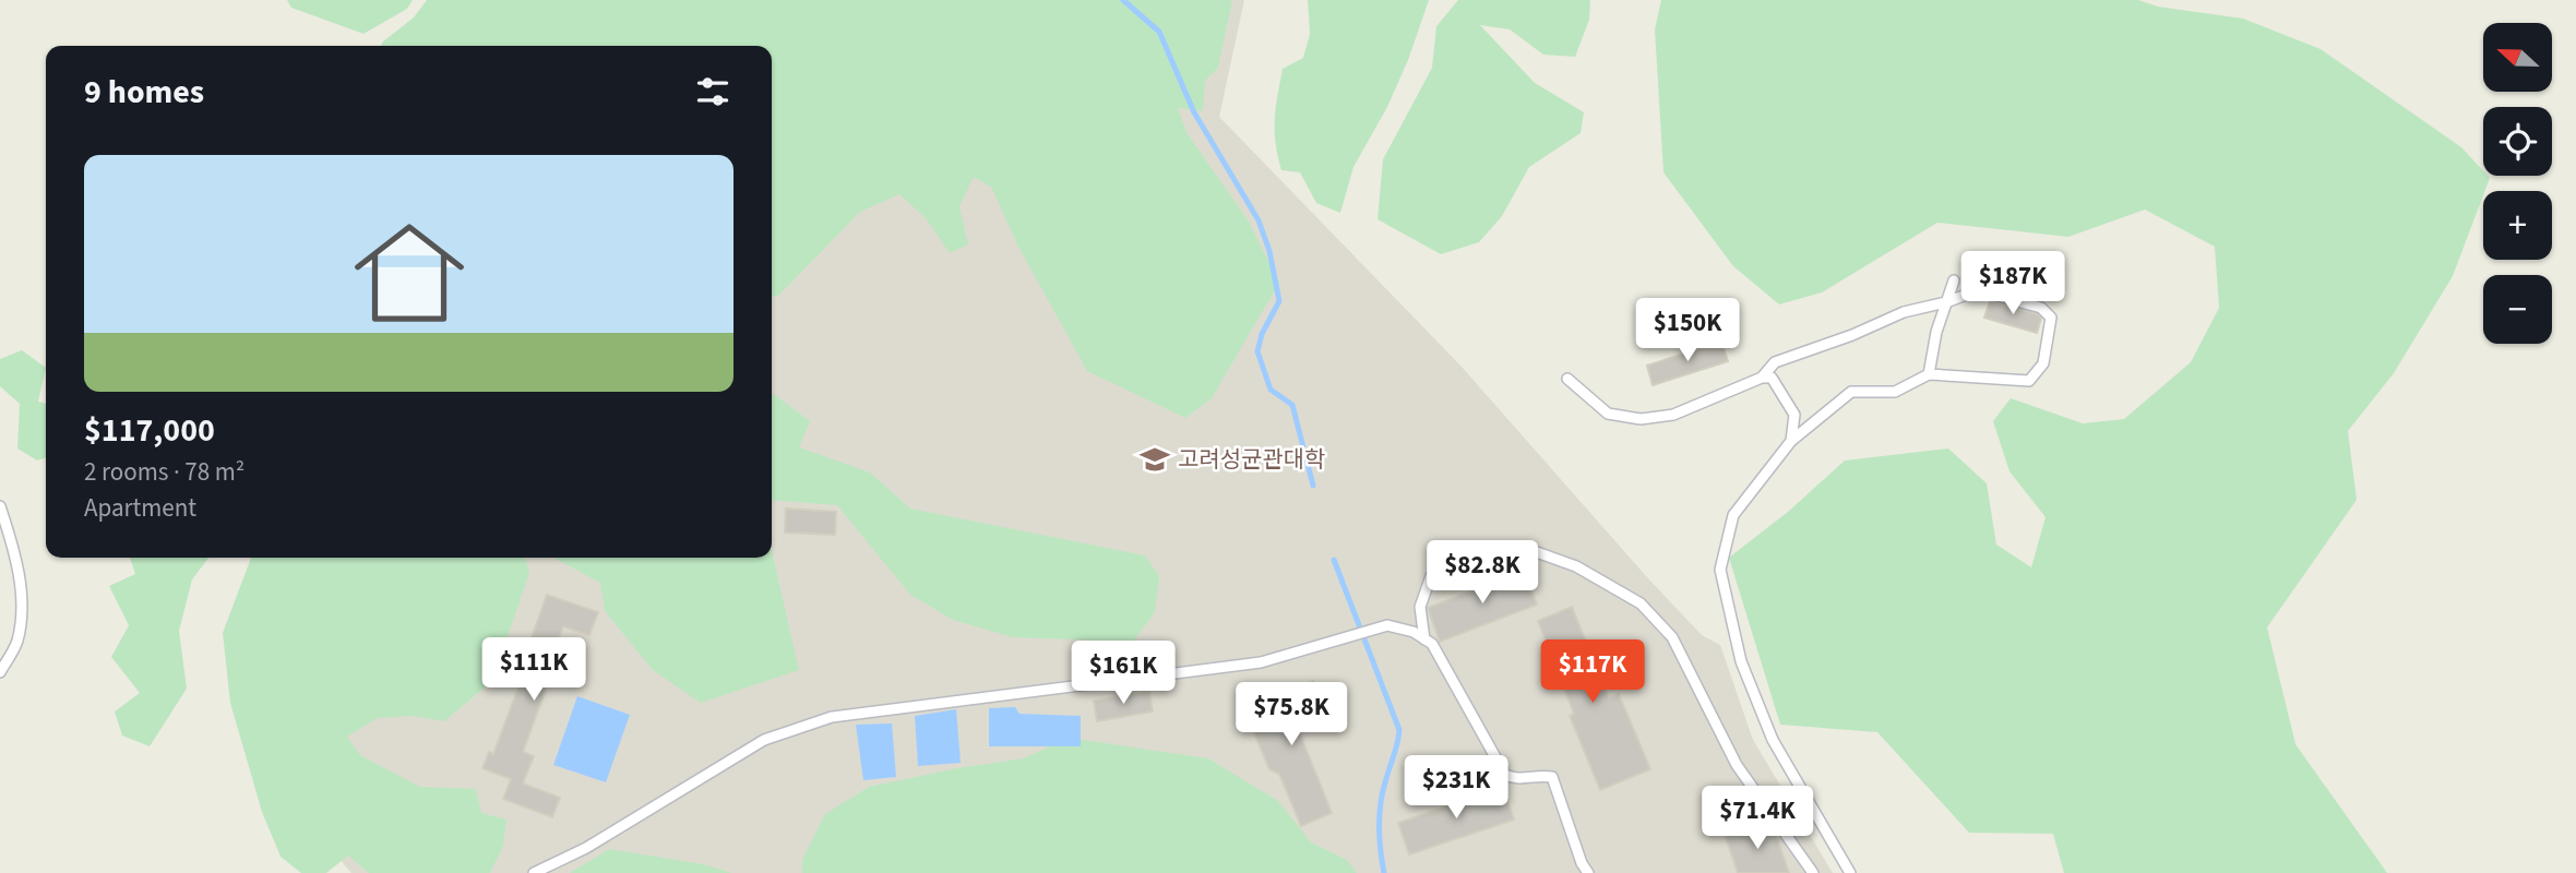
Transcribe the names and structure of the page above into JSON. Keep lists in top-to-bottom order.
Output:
{
  "places": {
    "school or university": ["고려성균관대학"]
  },
  "north": "left",
  "page": {
    "map_buttons": ["+", "−"],
    "heading": "9 homes",
    "list": [
      {
        "name": "$117,000",
        "note": "2 rooms · 78 m² · Apartment"
      }
    ],
    "price": [
      "$187K",
      "$150K",
      "$82.8K",
      "$111K",
      "$117K",
      "$161K",
      "$75.8K",
      "$231K",
      "$71.4K"
    ]
  }
}
